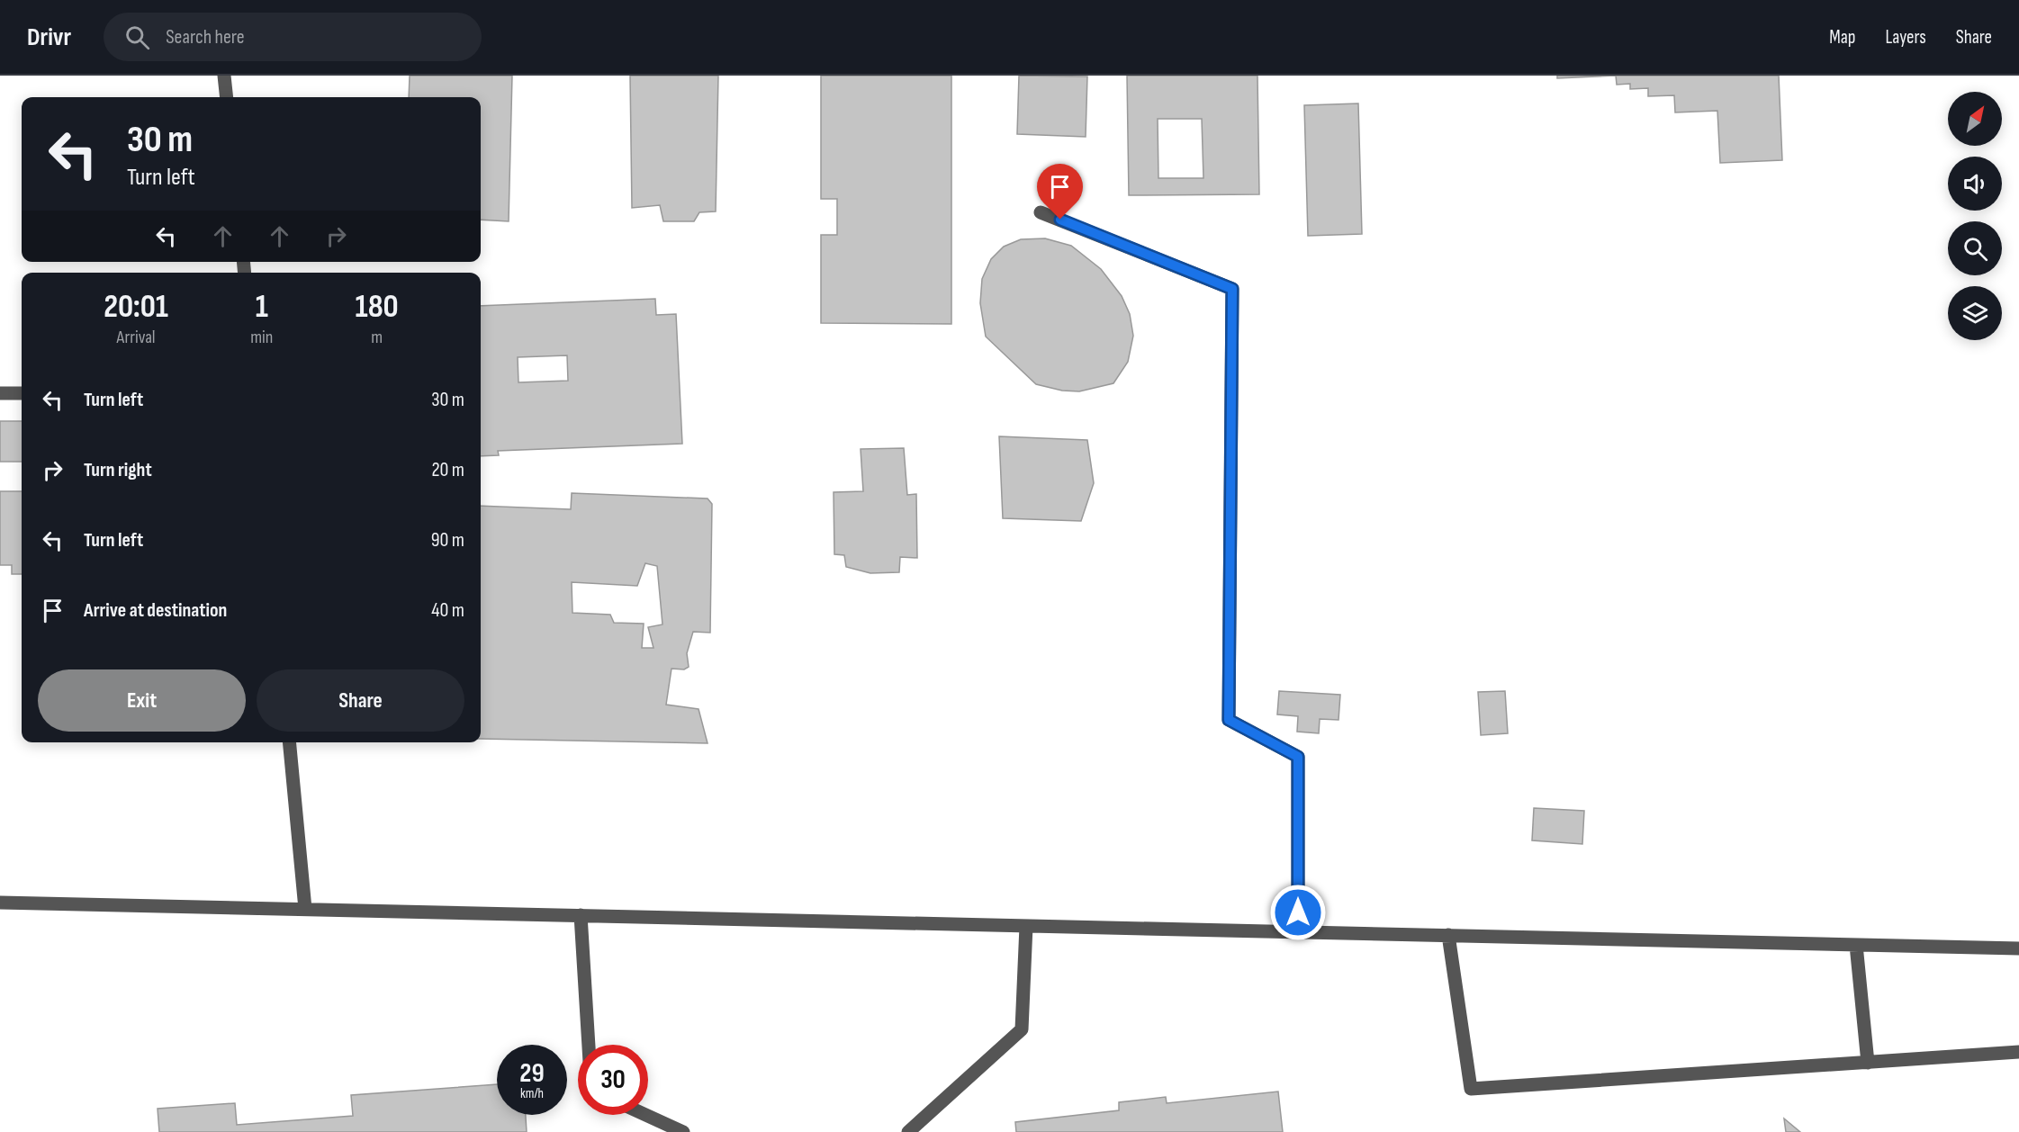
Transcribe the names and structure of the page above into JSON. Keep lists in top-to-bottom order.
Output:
{
  "north": "top right",
  "page": {
    "header": "Drivr",
    "search": "Search here",
    "nav": ["Map", "Layers", "Share"],
    "turn": ["30 m", "Turn left"],
    "eta": [
      "20:01",
      "Arrival",
      "1",
      "min",
      "180",
      "m"
    ],
    "list": [
      {
        "name": "Turn left",
        "value": "30 m"
      },
      {
        "name": "Turn right",
        "value": "20 m"
      },
      {
        "name": "Turn left",
        "value": "90 m"
      },
      {
        "name": "Arrive at destination",
        "value": "40 m"
      }
    ],
    "buttons": ["Exit", "Share"],
    "speed": "29 km/h",
    "limit": "30"
  }
}
